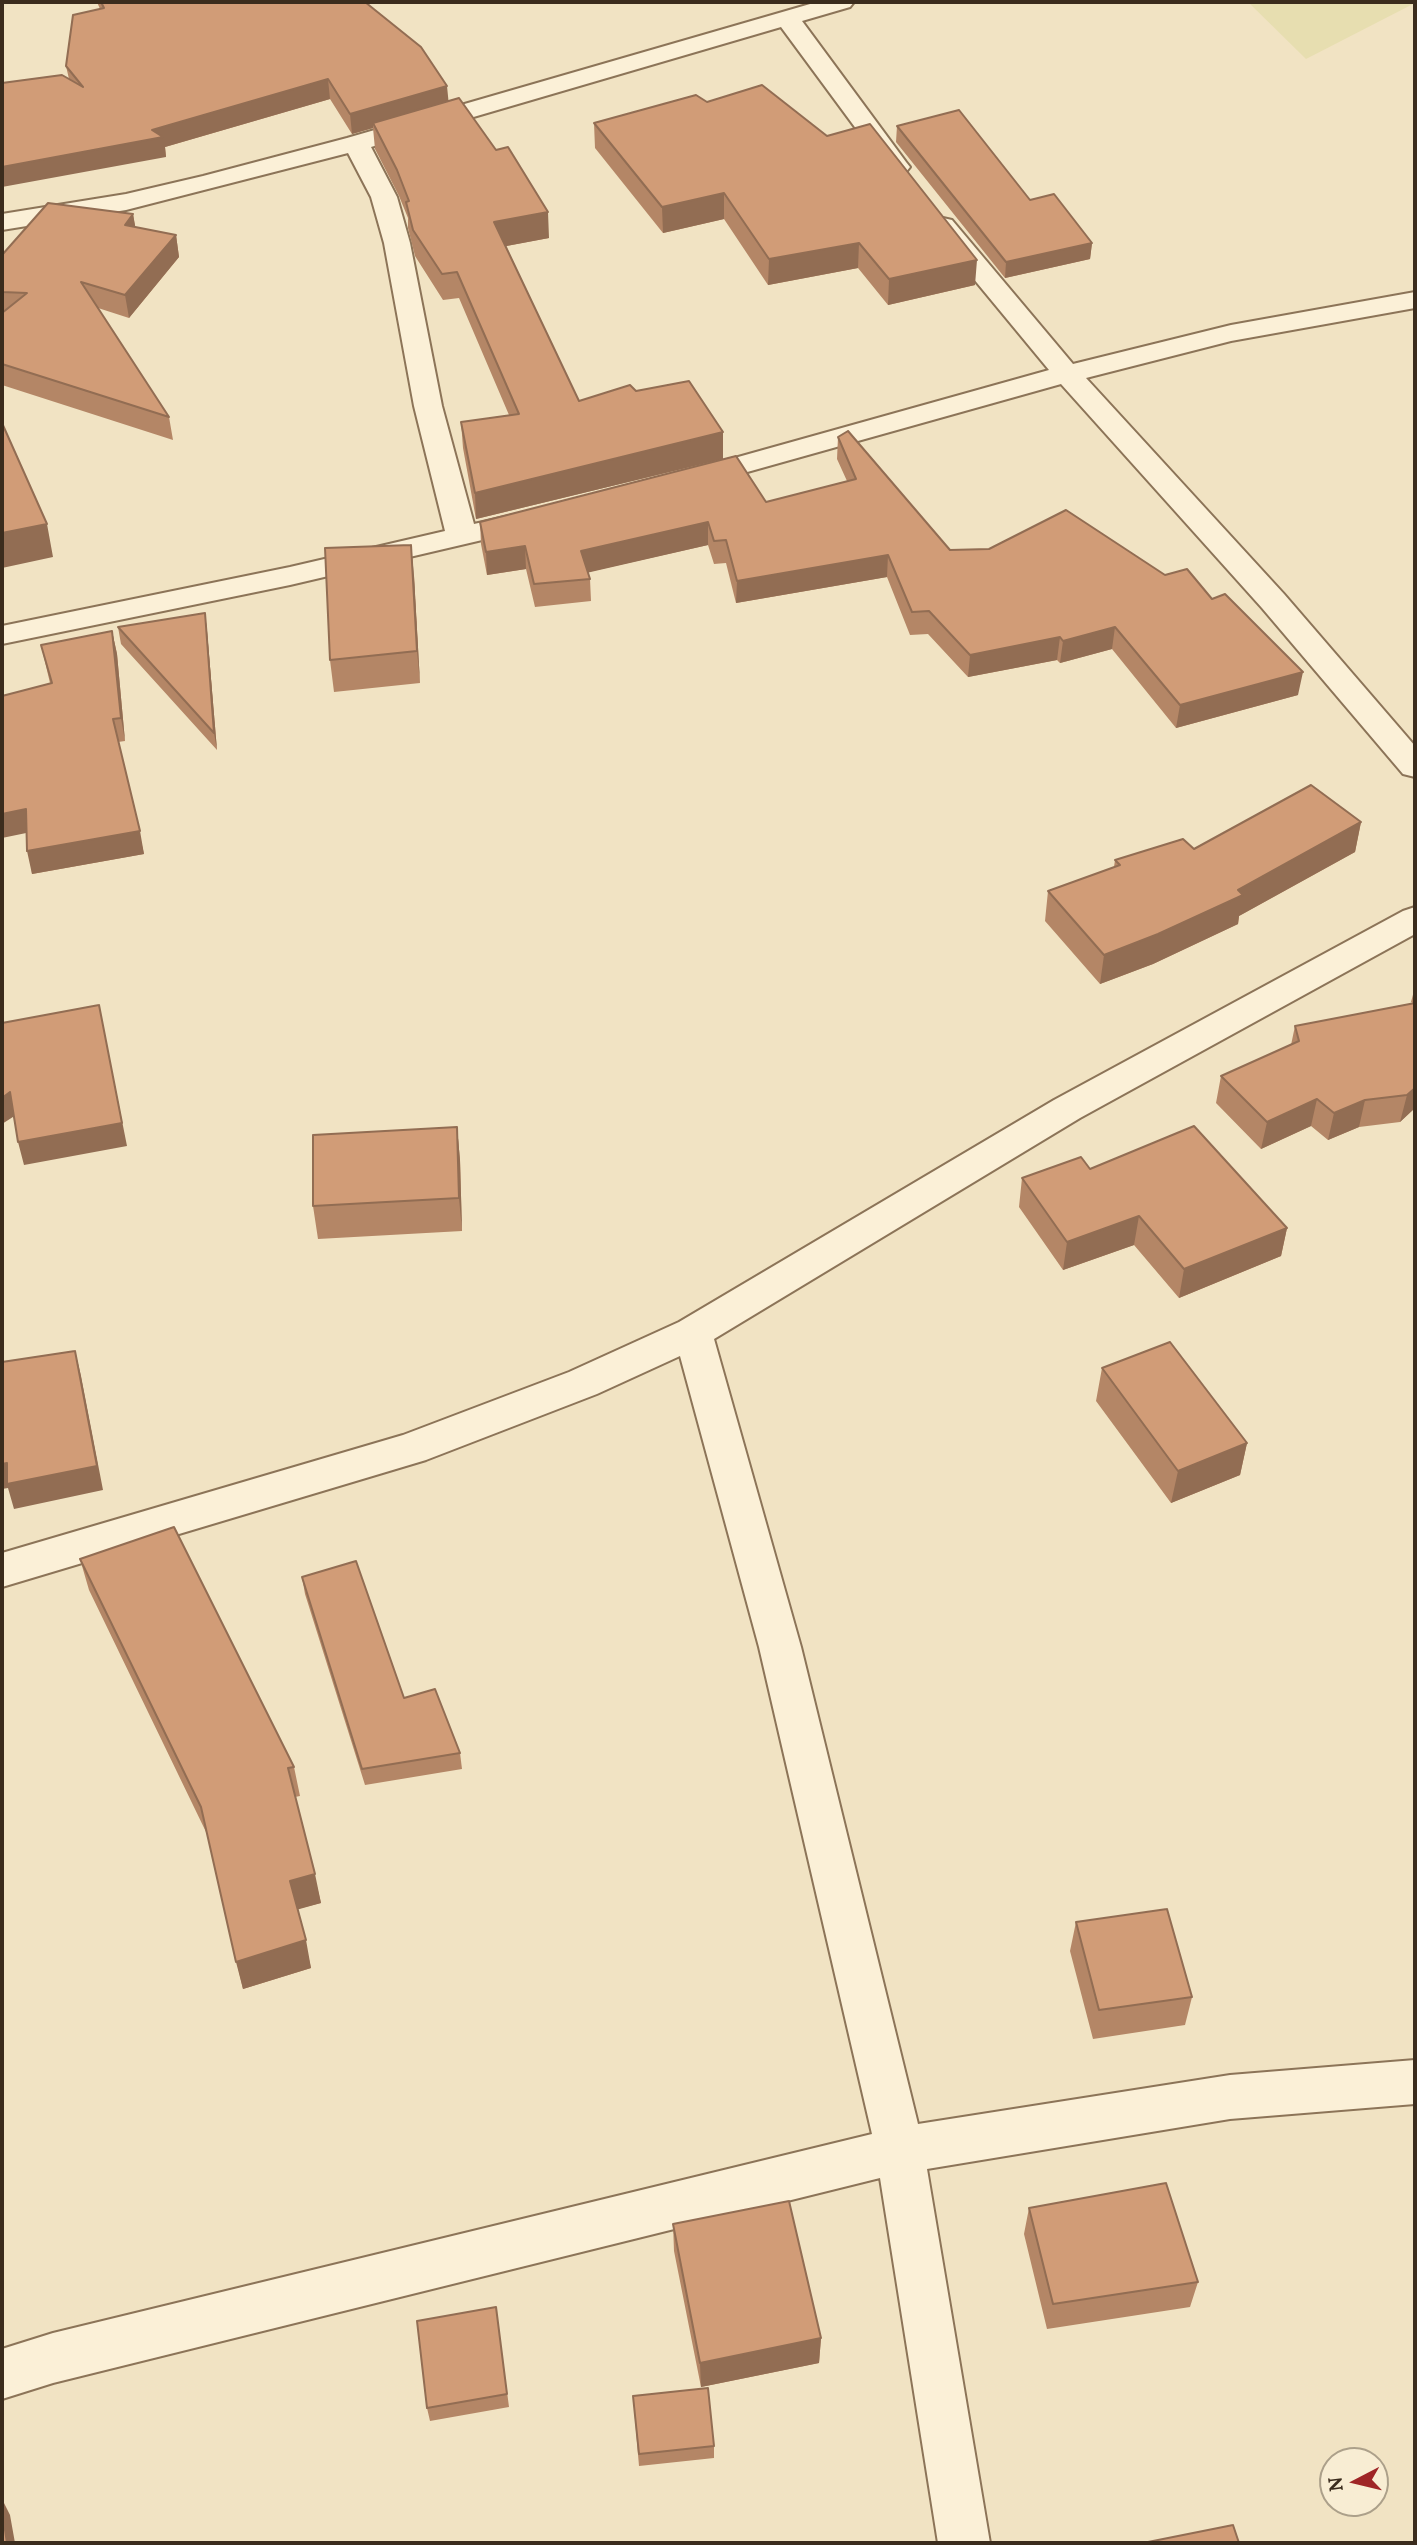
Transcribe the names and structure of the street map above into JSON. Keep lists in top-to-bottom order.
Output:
{
  "north": "left"
}
